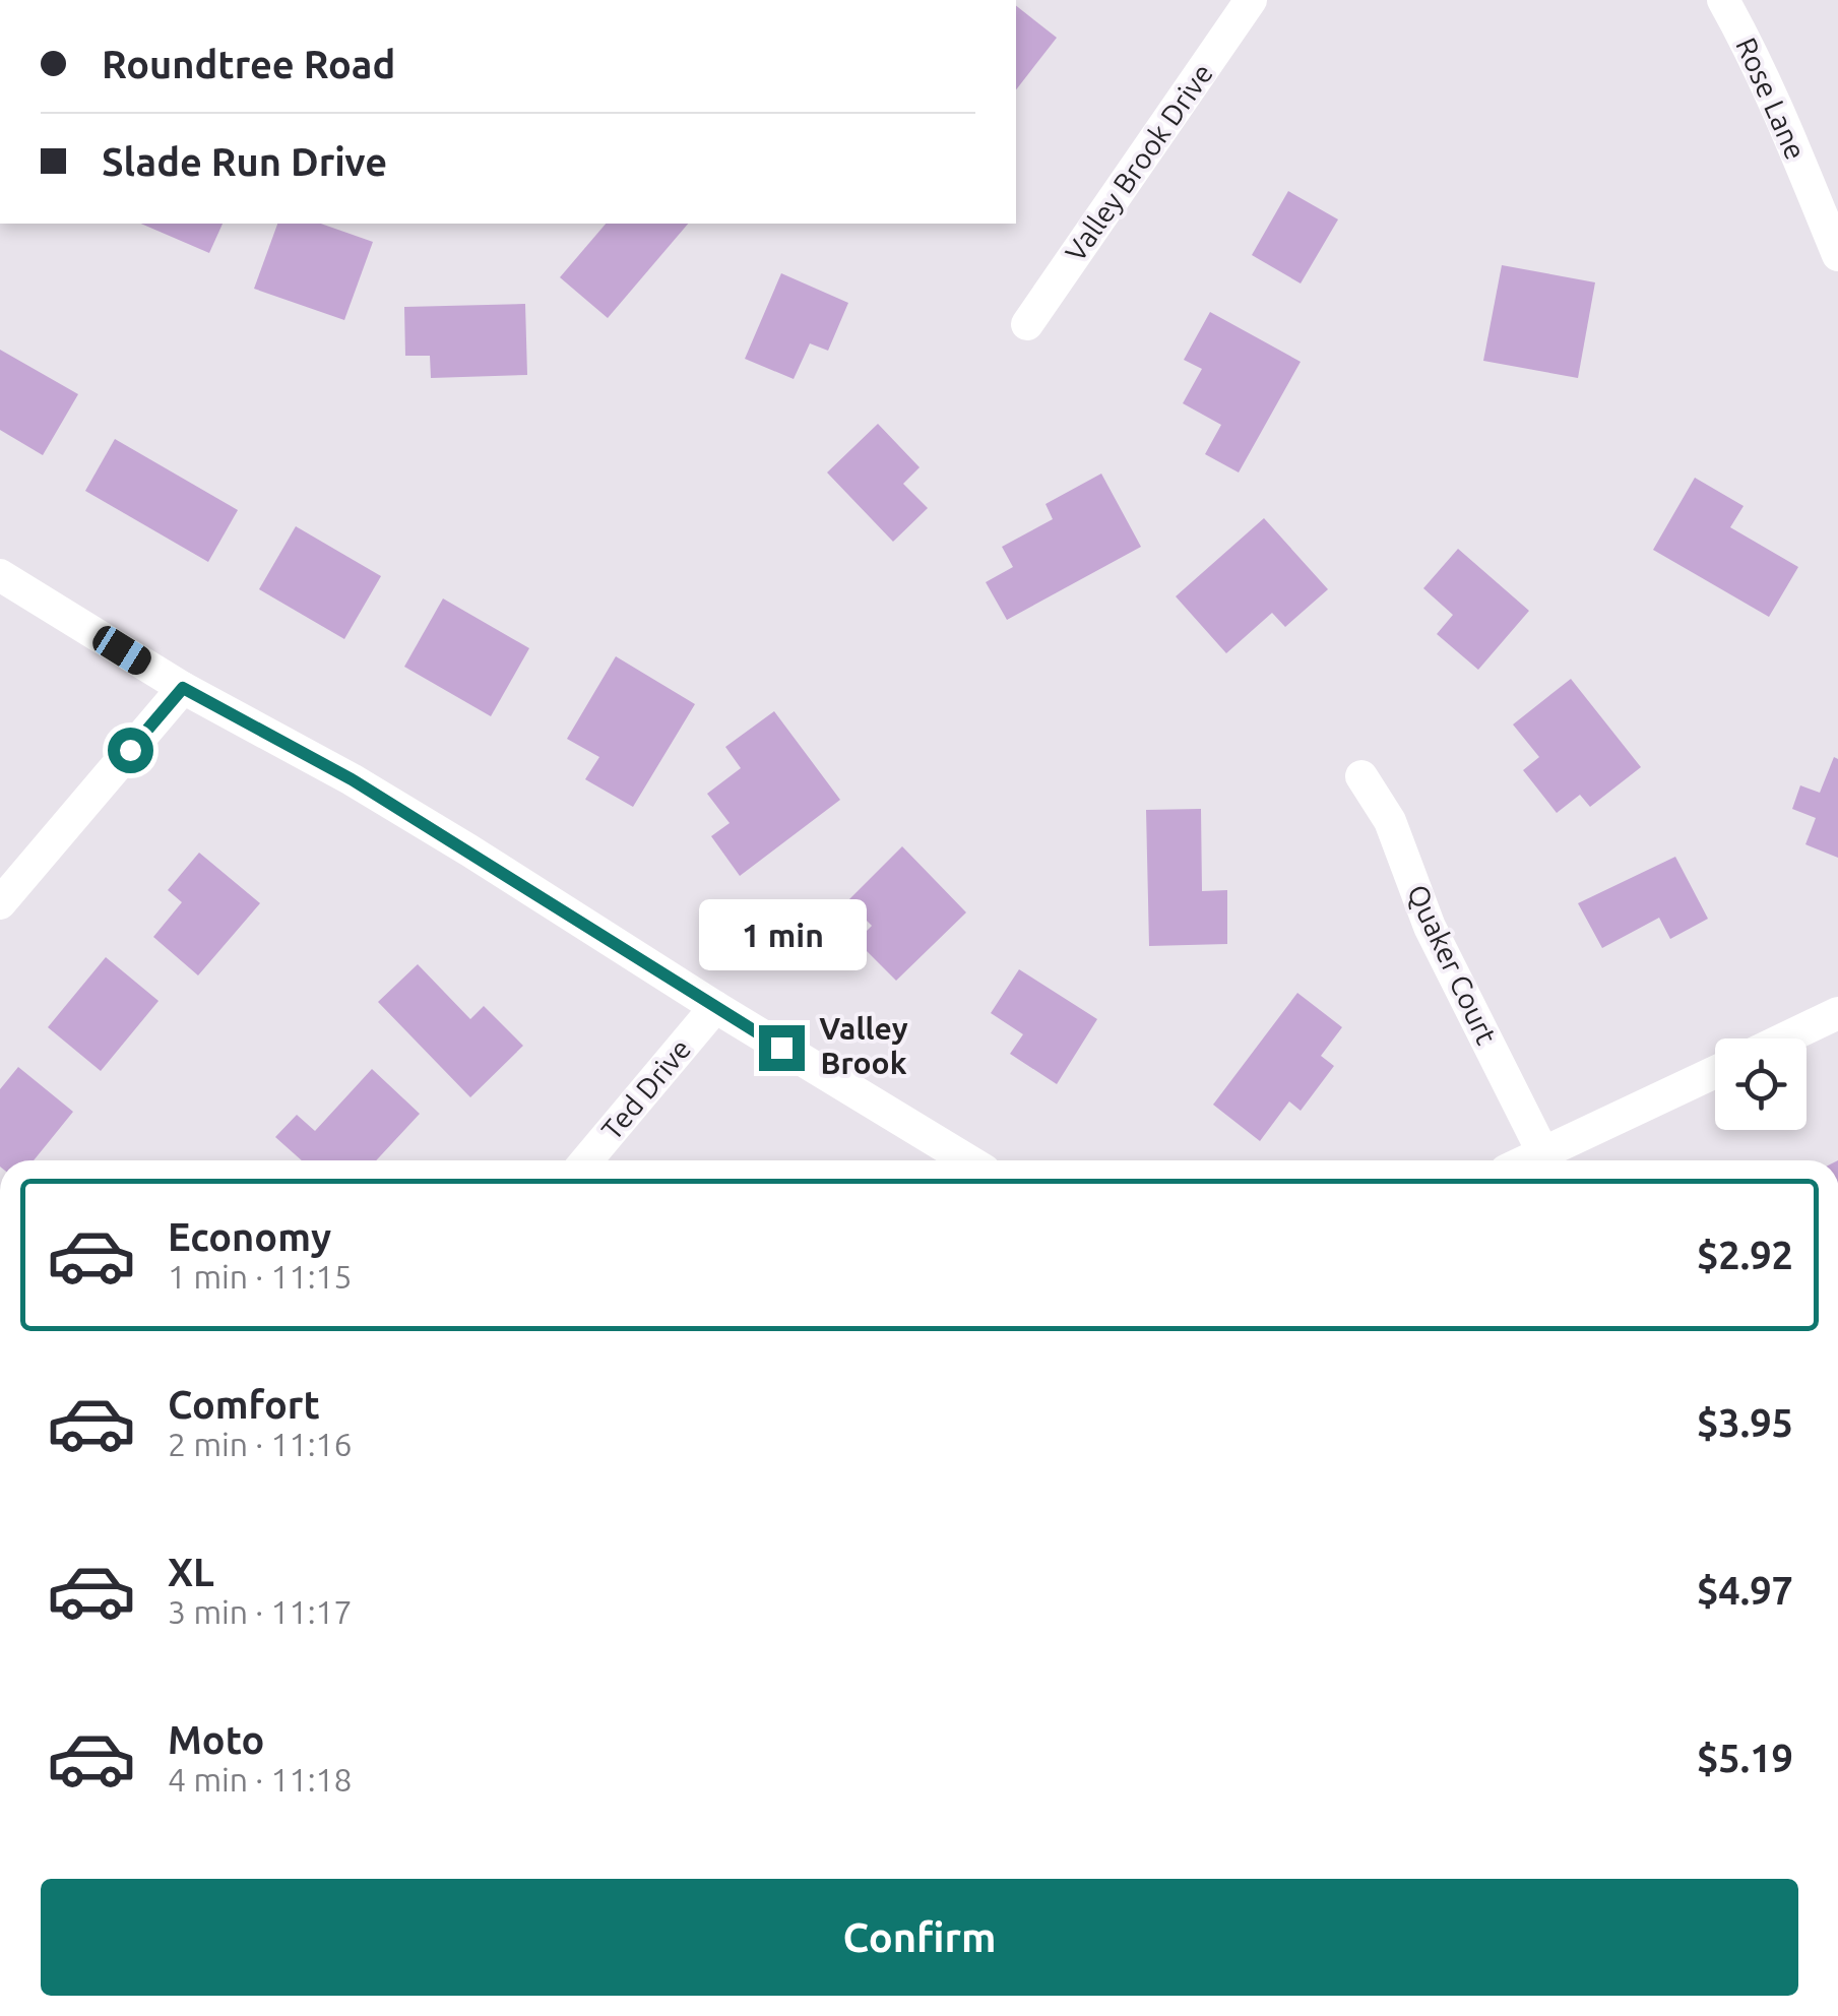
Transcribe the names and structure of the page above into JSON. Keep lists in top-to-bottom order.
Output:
{
  "streets": {
    "street": [
      "Rose Lane",
      "Valley Brook Drive",
      "Quaker Court",
      "Ted Drive"
    ]
  },
  "districts": ["Valley Brook"],
  "page": {
    "banner": ["Roundtree Road", "Slade Run Drive"],
    "bubble": "1 min",
    "list": [
      {
        "name": "Economy",
        "note": "1 min · 11:15",
        "value": "$2.92"
      },
      {
        "name": "Comfort",
        "note": "2 min · 11:16",
        "value": "$3.95"
      },
      {
        "name": "XL",
        "note": "3 min · 11:17",
        "value": "$4.97"
      },
      {
        "name": "Moto",
        "note": "4 min · 11:18",
        "value": "$5.19"
      }
    ],
    "buttons": "Confirm"
  }
}
